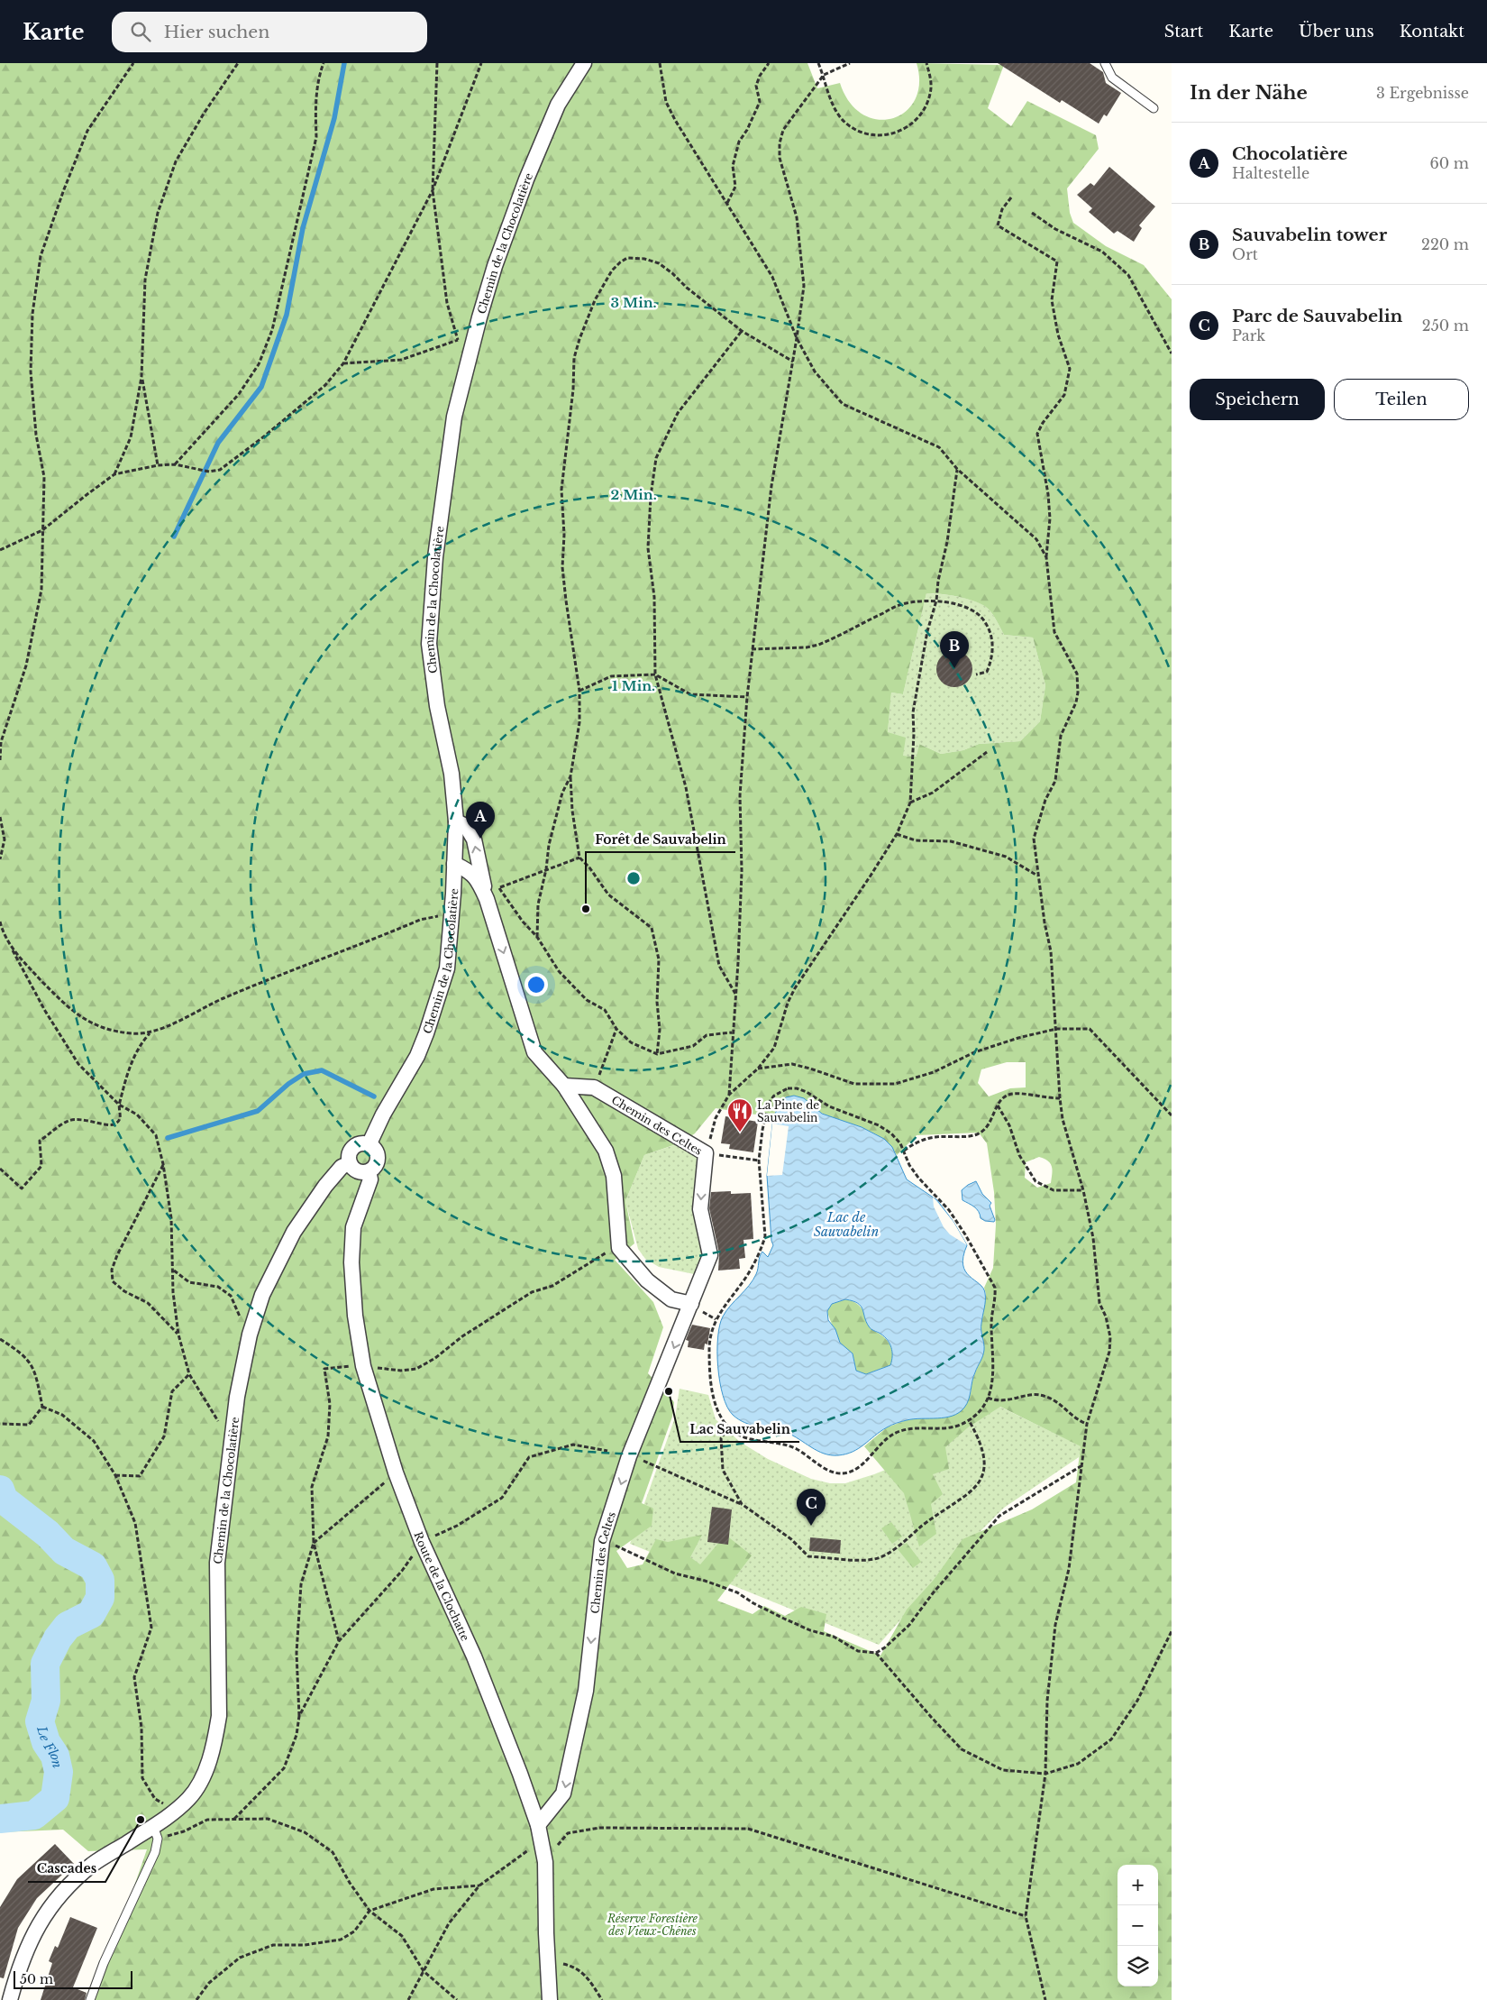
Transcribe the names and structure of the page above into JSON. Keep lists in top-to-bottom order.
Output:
{
  "streets": {
    "street": ["Chemin de la Chocolatière", "Chemin des Celtes", "Route de la Clochatte"]
  },
  "crossings": [
    ["Chemin de la Chocolatière", "Route de la Clochatte"],
    ["Chemin des Celtes", "Route de la Clochatte"]
  ],
  "one_way": ["Chemin des Celtes"],
  "water": ["Lac de Sauvabelin", "Le Flon"],
  "parks": ["Réserve Forestière des Vieux-Chênes"],
  "places": {
    "other": ["Forêt de Sauvabelin", "Lac Sauvabelin", "Cascades"],
    "restaurant": ["La Pinte de Sauvabelin"]
  },
  "scale_bar": "50 m",
  "page": {
    "header": "Karte",
    "search": "Hier suchen",
    "nav": [
      "Start",
      "Karte",
      "Über uns",
      "Kontakt"
    ],
    "heading": ["In der Nähe", "3 Ergebnisse"],
    "list": [
      {
        "mark": "A",
        "name": "Chocolatière",
        "note": "Haltestelle",
        "value": "60 m"
      },
      {
        "mark": "B",
        "name": "Sauvabelin tower",
        "note": "Ort",
        "value": "220 m"
      },
      {
        "mark": "C",
        "name": "Parc de Sauvabelin",
        "note": "Park",
        "value": "250 m"
      }
    ],
    "buttons": ["Speichern", "Teilen"],
    "pins": ["B", "A", "C"],
    "map_buttons": ["+", "−"],
    "scale": "50 m"
  },
  "rings": ["3 Min.", "2 Min.", "1 Min."]
}
